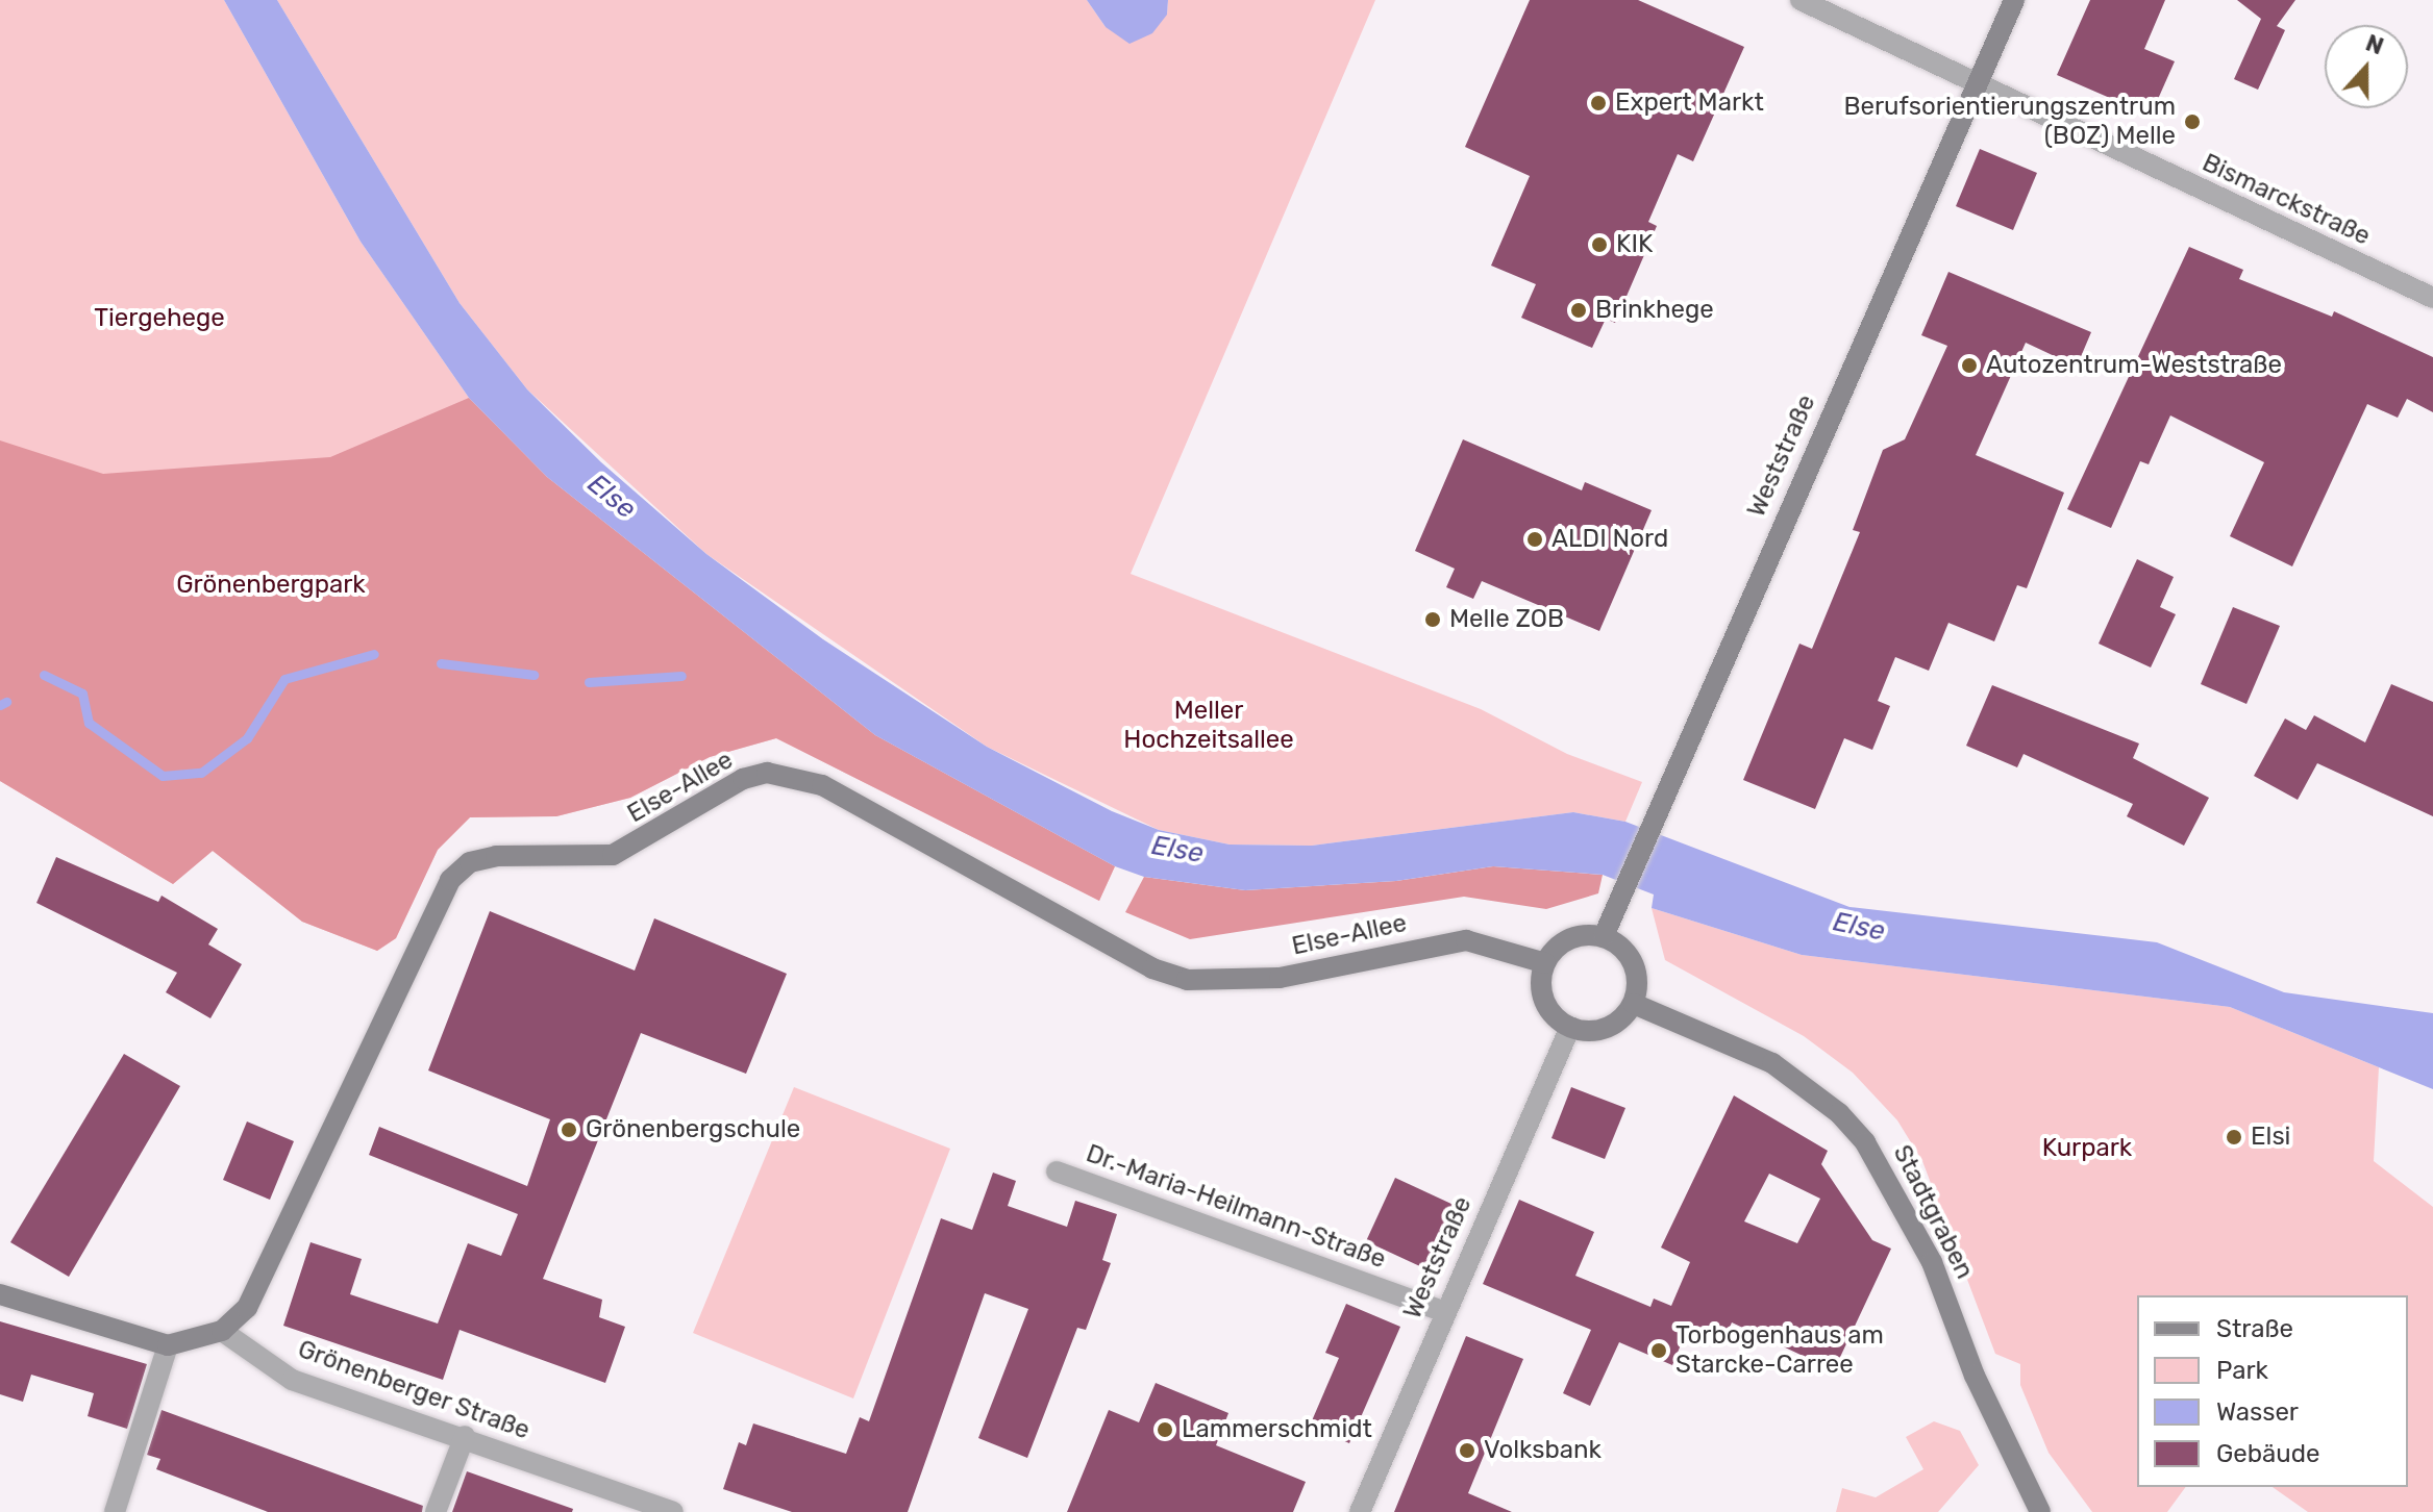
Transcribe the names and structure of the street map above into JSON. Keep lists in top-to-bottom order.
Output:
{
  "streets": {
    "street": [
      "Bismarckstraße",
      "Weststraße",
      "Else-Allee",
      "Dr.-Maria-Heilmann-Straße",
      "Stadtgraben",
      "Grönenberger Straße"
    ]
  },
  "crossings": [
    ["Bismarckstraße", "Weststraße"],
    ["Weststraße", "Else-Allee"],
    ["Weststraße", "Dr.-Maria-Heilmann-Straße"],
    ["Weststraße", "Stadtgraben"],
    ["Else-Allee", "Stadtgraben"],
    ["Else-Allee", "Grönenberger Straße"]
  ],
  "water": ["Else"],
  "parks": [
    "Tiergehege",
    "Grönenbergpark",
    "Meller Hochzeitsallee",
    "Kurpark"
  ],
  "places": [
    "Expert Markt",
    "Berufsorientierungszentrum (BOZ) Melle",
    "KIK",
    "Brinkhege",
    "Autozentrum-Weststraße",
    "ALDI Nord",
    "Melle ZOB",
    "Grönenbergschule",
    "Elsi",
    "Torbogenhaus am Starcke-Carree",
    "Lammerschmidt",
    "Volksbank"
  ],
  "legend": [
    "Straße",
    "Park",
    "Wasser",
    "Gebäude"
  ],
  "north": "top"
}
